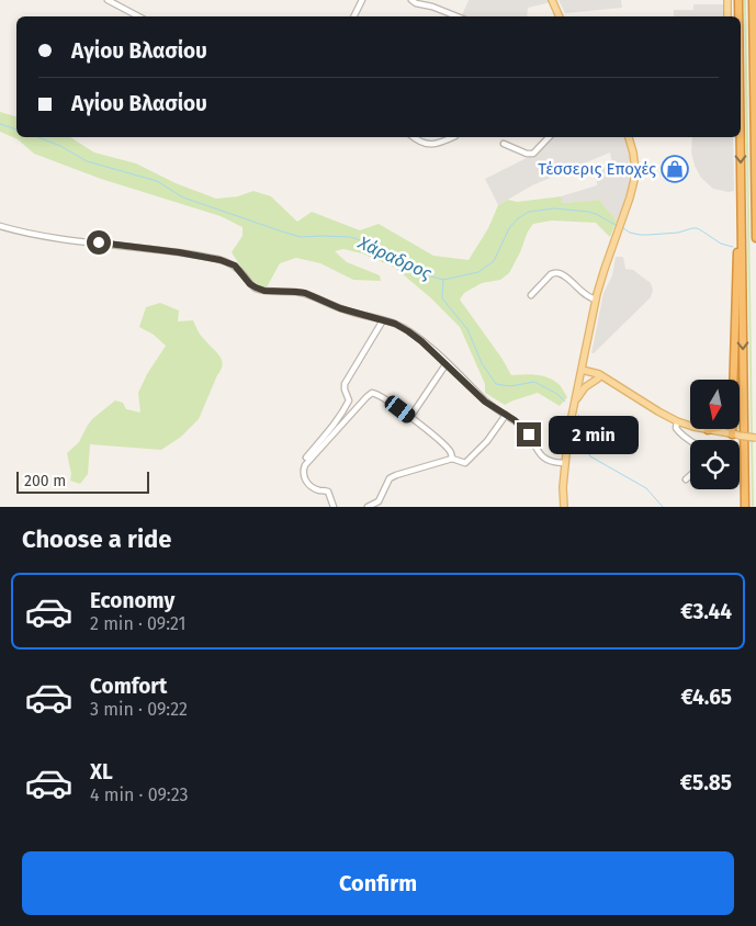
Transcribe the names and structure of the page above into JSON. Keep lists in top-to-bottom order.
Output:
{
  "water": ["Χάραδρος"],
  "places": {
    "shop": ["Τέσσερις Εποχές"]
  },
  "scale_bar": "200 m",
  "north": "bottom",
  "page": {
    "banner": ["Αγίου Βλασίου", "Αγίου Βλασίου"],
    "bubble": "2 min",
    "scale": "200 m",
    "heading": "Choose a ride",
    "list": [
      {
        "name": "Economy",
        "note": "2 min · 09:21",
        "value": "€3.44"
      },
      {
        "name": "Comfort",
        "note": "3 min · 09:22",
        "value": "€4.65"
      },
      {
        "name": "XL",
        "note": "4 min · 09:23",
        "value": "€5.85"
      }
    ],
    "buttons": "Confirm"
  }
}
